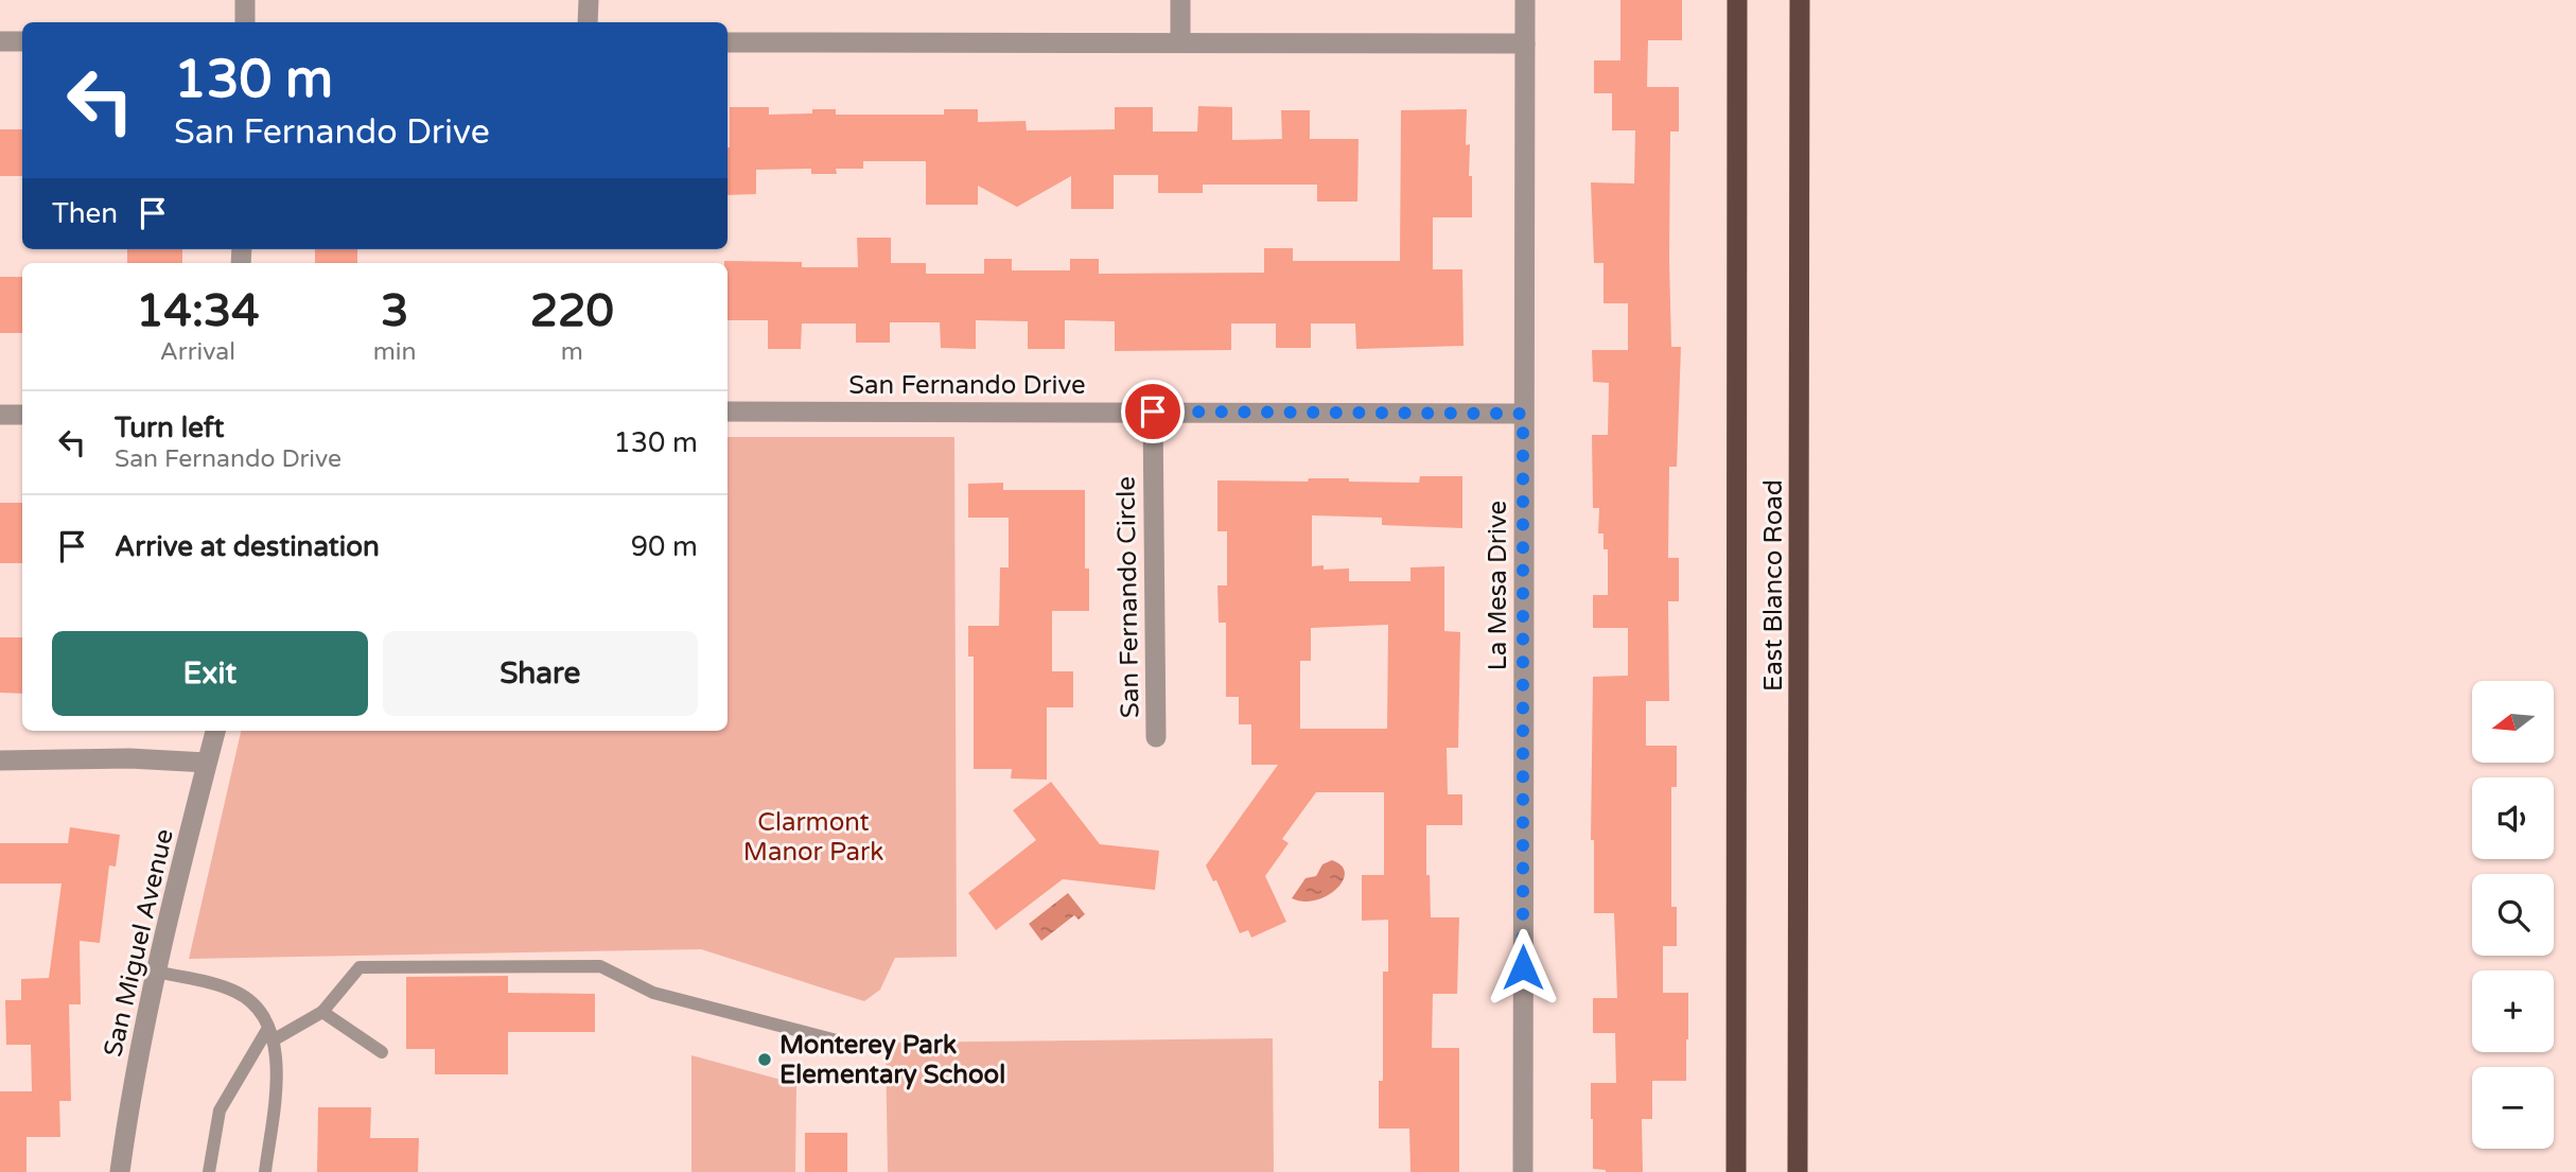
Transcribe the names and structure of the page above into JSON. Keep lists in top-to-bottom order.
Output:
{
  "streets": {
    "highway": ["East Blanco Road"],
    "street": [
      "San Fernando Drive",
      "La Mesa Drive",
      "San Fernando Circle",
      "San Miguel Avenue"
    ]
  },
  "crossings": [
    ["San Fernando Drive", "La Mesa Drive"],
    ["San Fernando Drive", "San Fernando Circle"]
  ],
  "parks": ["Clarmont Manor Park"],
  "places": ["Monterey Park Elementary School"],
  "north": "left",
  "page": {
    "turn": ["130 m", "San Fernando Drive"],
    "then": "Then",
    "eta": [
      "14:34",
      "Arrival",
      "3",
      "min",
      "220",
      "m"
    ],
    "list": [
      {
        "name": "Turn left",
        "note": "San Fernando Drive",
        "value": "130 m"
      },
      {
        "name": "Arrive at destination",
        "value": "90 m"
      }
    ],
    "buttons": ["Exit", "Share"],
    "map_buttons": ["+", "−"]
  }
}
